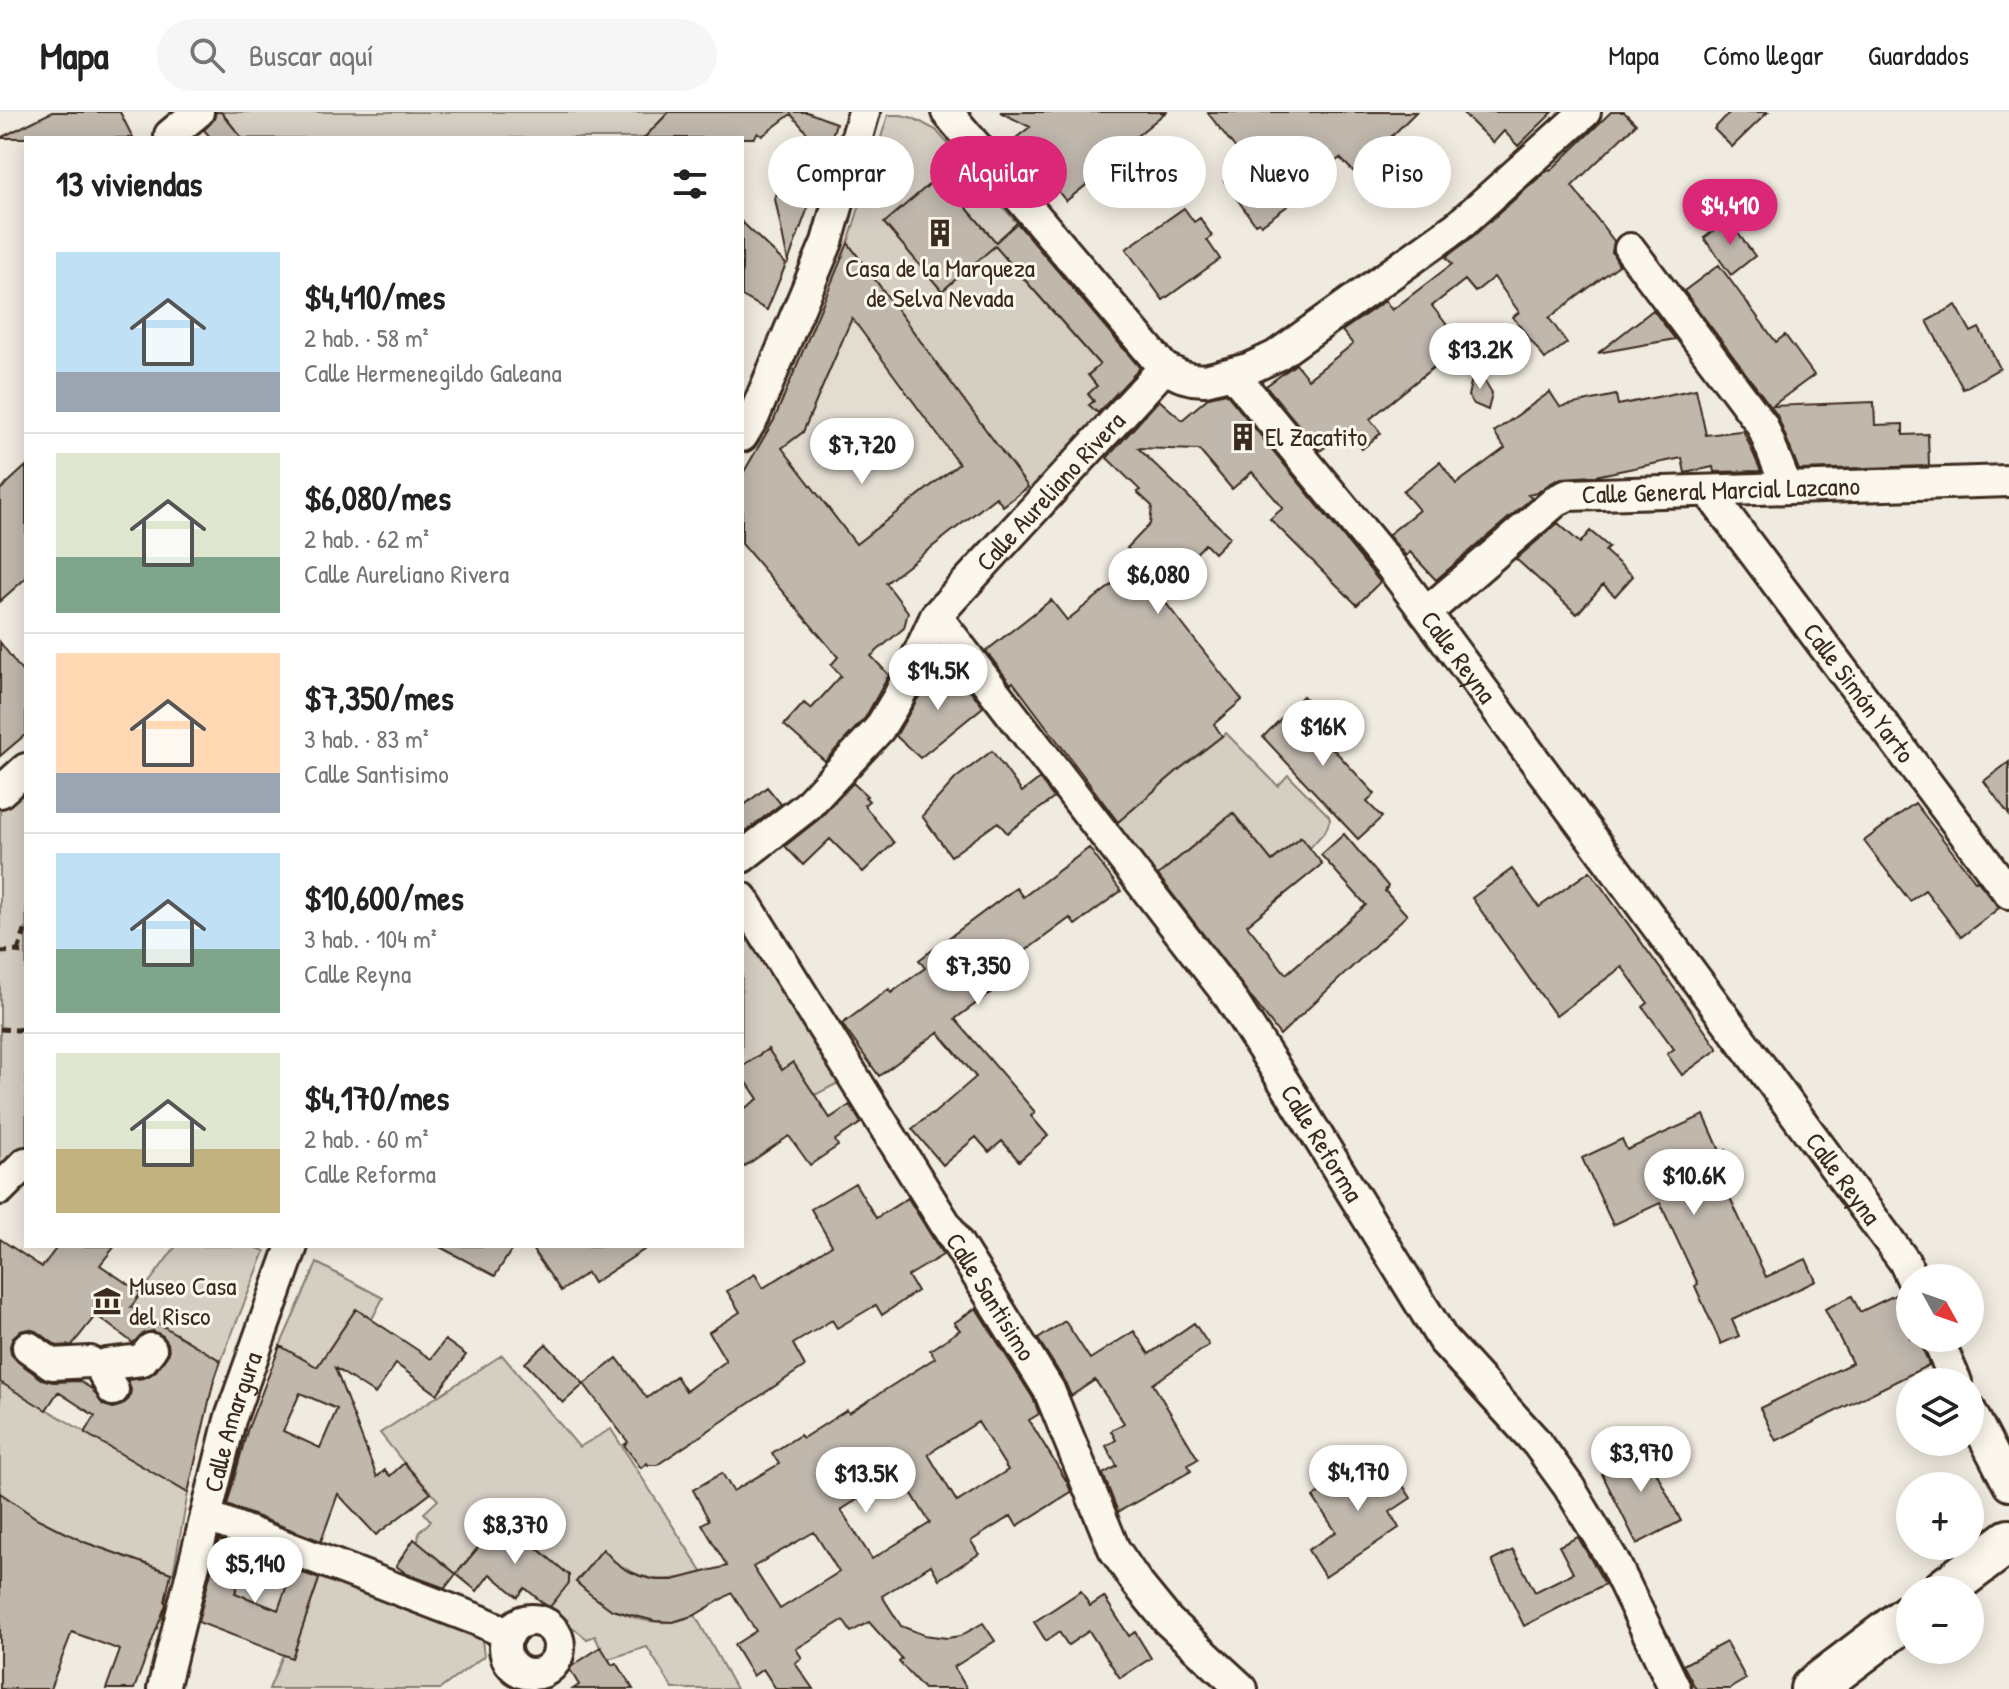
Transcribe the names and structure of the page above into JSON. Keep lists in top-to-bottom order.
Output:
{
  "streets": {
    "street": [
      "Calle General Marcial Lazcano",
      "Calle Aureliano Rivera",
      "Calle Reyna",
      "Calle Simón Yarto",
      "Calle Reforma",
      "Calle Santisimo",
      "Calle Amargura"
    ]
  },
  "crossings": [
    ["Calle General Marcial Lazcano", "Calle Reyna"],
    ["Calle General Marcial Lazcano", "Calle Simón Yarto"],
    ["Calle Aureliano Rivera", "Calle Reforma"]
  ],
  "places": {
    "building": ["Casa de la Marqueza de Selva Nevada", "El Zacatito"],
    "museum": ["Museo Casa del Risco"]
  },
  "north": "bottom right",
  "page": {
    "header": "Mapa",
    "search": "Buscar aquí",
    "nav": ["Mapa", "Cómo llegar", "Guardados"],
    "chip": [
      "Comprar",
      "Alquilar",
      "Filtros",
      "Nuevo",
      "Piso"
    ],
    "heading": "13 viviendas",
    "price": [
      "$4,410",
      "$13.2K",
      "$7,720",
      "$6,080",
      "$14.5K",
      "$16K",
      "$7,350",
      "$10.6K",
      "$3,970",
      "$4,170",
      "$13.5K",
      "$8,370",
      "$5,140"
    ],
    "list": [
      {
        "name": "$4,410/mes",
        "note": "2 hab. · 58 m² · Calle Hermenegildo Galeana"
      },
      {
        "name": "$6,080/mes",
        "note": "2 hab. · 62 m² · Calle Aureliano Rivera"
      },
      {
        "name": "$7,350/mes",
        "note": "3 hab. · 83 m² · Calle Santisimo"
      },
      {
        "name": "$10,600/mes",
        "note": "3 hab. · 104 m² · Calle Reyna"
      },
      {
        "name": "$4,170/mes",
        "note": "2 hab. · 60 m² · Calle Reforma"
      }
    ],
    "map_buttons": ["+", "−"]
  }
}
